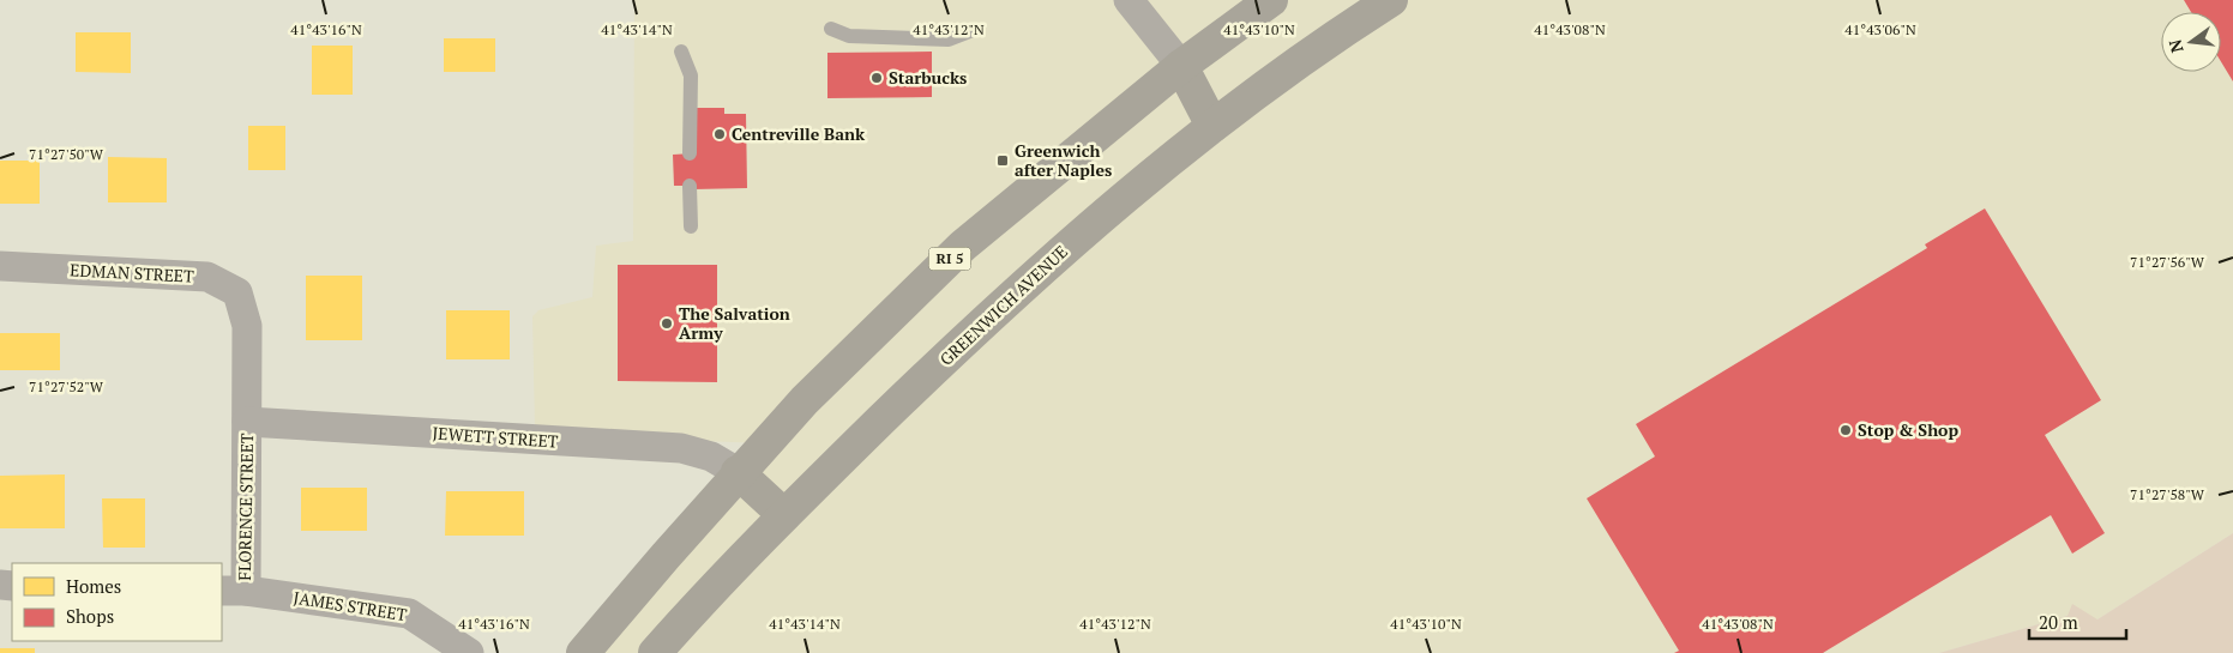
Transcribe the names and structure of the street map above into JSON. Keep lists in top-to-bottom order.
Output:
{
  "streets": {
    "main road": ["RI 5", "GREENWICH AVENUE"],
    "street": [
      "EDMAN STREET",
      "JEWETT STREET",
      "FLORENCE STREET",
      "JAMES STREET"
    ]
  },
  "crossings": [
    ["RI 5", "JEWETT STREET"],
    ["EDMAN STREET", "JEWETT STREET"],
    ["EDMAN STREET", "FLORENCE STREET"],
    ["JEWETT STREET", "FLORENCE STREET"],
    ["FLORENCE STREET", "JAMES STREET"]
  ],
  "places": {
    "other": [
      "Starbucks",
      "Centreville Bank",
      "The Salvation Army",
      "Stop & Shop"
    ],
    "transit": ["Greenwich after Naples"]
  },
  "legend": ["Homes", "Shops"],
  "scale_bar": "20 m",
  "north": "left",
  "coordinates": [
    "41°43'16\"N",
    "41°43'14\"N",
    "41°43'12\"N",
    "41°43'10\"N",
    "41°43'08\"N",
    "41°43'06\"N",
    "71°27'50\"W",
    "71°27'56\"W",
    "71°27'52\"W",
    "71°27'58\"W"
  ]
}
